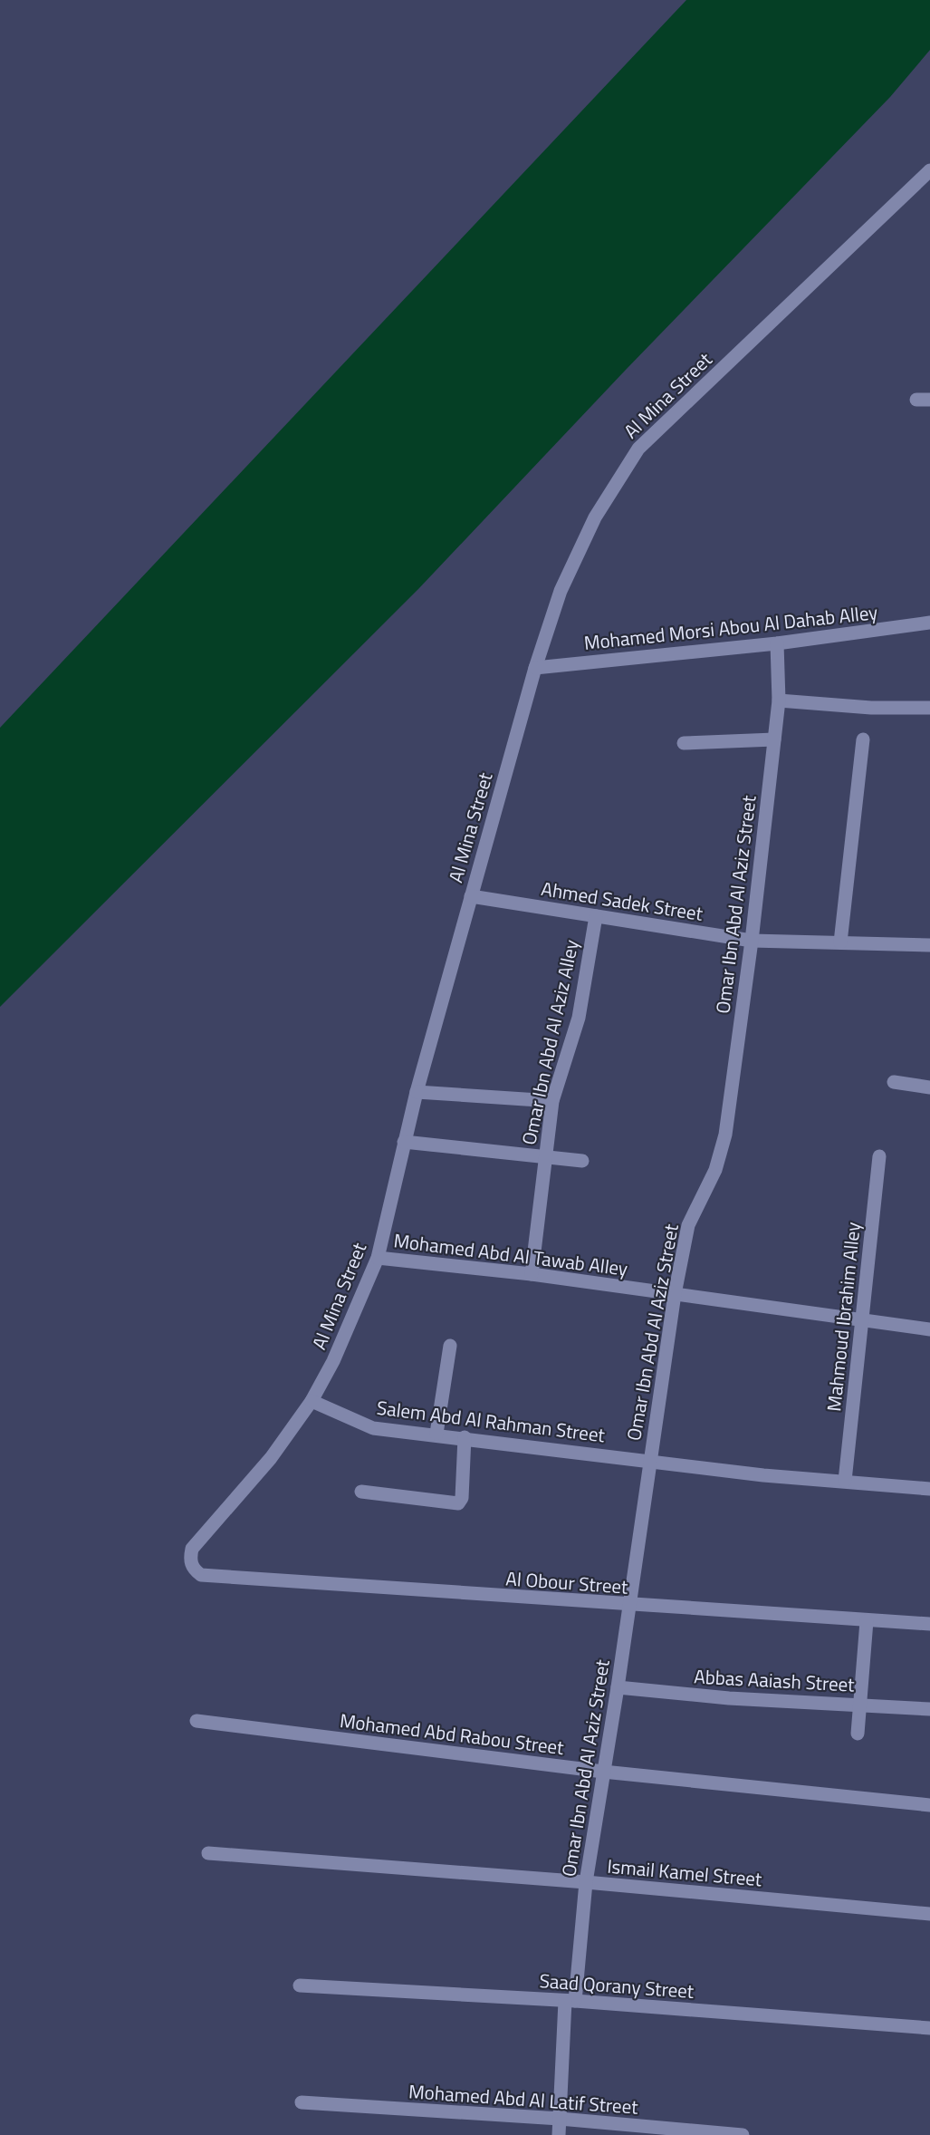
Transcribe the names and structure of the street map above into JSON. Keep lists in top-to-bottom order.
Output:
{
  "streets": {
    "street": [
      "Al Mina Street",
      "Mohamed Morsi Abou Al Dahab Alley",
      "Ahmed Sadek Street",
      "Omar Ibn Abd Al Aziz Street",
      "Omar Ibn Abd Al Aziz Alley",
      "Mohamed Abd Al Tawab Alley",
      "Mahmoud Ibrahim Alley",
      "Salem Abd Al Rahman Street",
      "Al Obour Street",
      "Abbas Aaiash Street",
      "Mohamed Abd Rabou Street",
      "Ismail Kamel Street",
      "Saad Qorany Street",
      "Mohamed Abd Al Latif Street"
    ]
  },
  "crossings": [
    ["Al Mina Street", "Mohamed Morsi Abou Al Dahab Alley"],
    ["Al Mina Street", "Ahmed Sadek Street"],
    ["Al Mina Street", "Mohamed Abd Al Tawab Alley"],
    ["Al Mina Street", "Salem Abd Al Rahman Street"],
    ["Al Mina Street", "Al Obour Street"],
    ["Mohamed Morsi Abou Al Dahab Alley", "Omar Ibn Abd Al Aziz Street"],
    ["Ahmed Sadek Street", "Omar Ibn Abd Al Aziz Street"],
    ["Ahmed Sadek Street", "Omar Ibn Abd Al Aziz Alley"],
    ["Omar Ibn Abd Al Aziz Street", "Mohamed Abd Al Tawab Alley"],
    ["Omar Ibn Abd Al Aziz Street", "Salem Abd Al Rahman Street"],
    ["Omar Ibn Abd Al Aziz Street", "Al Obour Street"],
    ["Omar Ibn Abd Al Aziz Street", "Abbas Aaiash Street"],
    ["Omar Ibn Abd Al Aziz Street", "Mohamed Abd Rabou Street"],
    ["Omar Ibn Abd Al Aziz Street", "Ismail Kamel Street"],
    ["Omar Ibn Abd Al Aziz Street", "Saad Qorany Street"],
    ["Omar Ibn Abd Al Aziz Street", "Mohamed Abd Al Latif Street"],
    ["Omar Ibn Abd Al Aziz Alley", "Mohamed Abd Al Tawab Alley"],
    ["Mohamed Abd Al Tawab Alley", "Mahmoud Ibrahim Alley"],
    ["Mahmoud Ibrahim Alley", "Salem Abd Al Rahman Street"]
  ]
}
